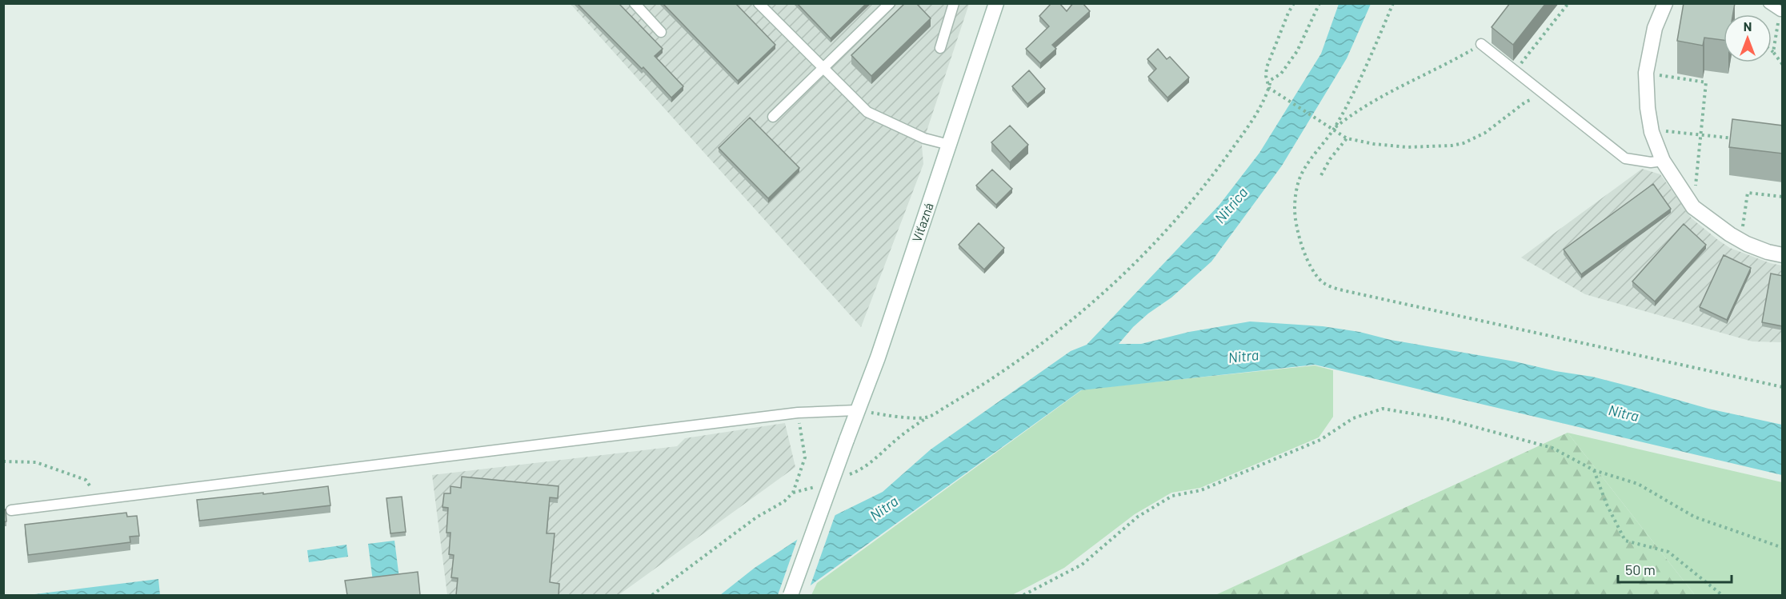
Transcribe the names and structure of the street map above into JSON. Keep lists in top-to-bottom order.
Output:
{
  "streets": {
    "main road": ["Víťazná"]
  },
  "water": ["Nitrica", "Nitra"],
  "scale_bar": "50 m",
  "north": "top"
}
